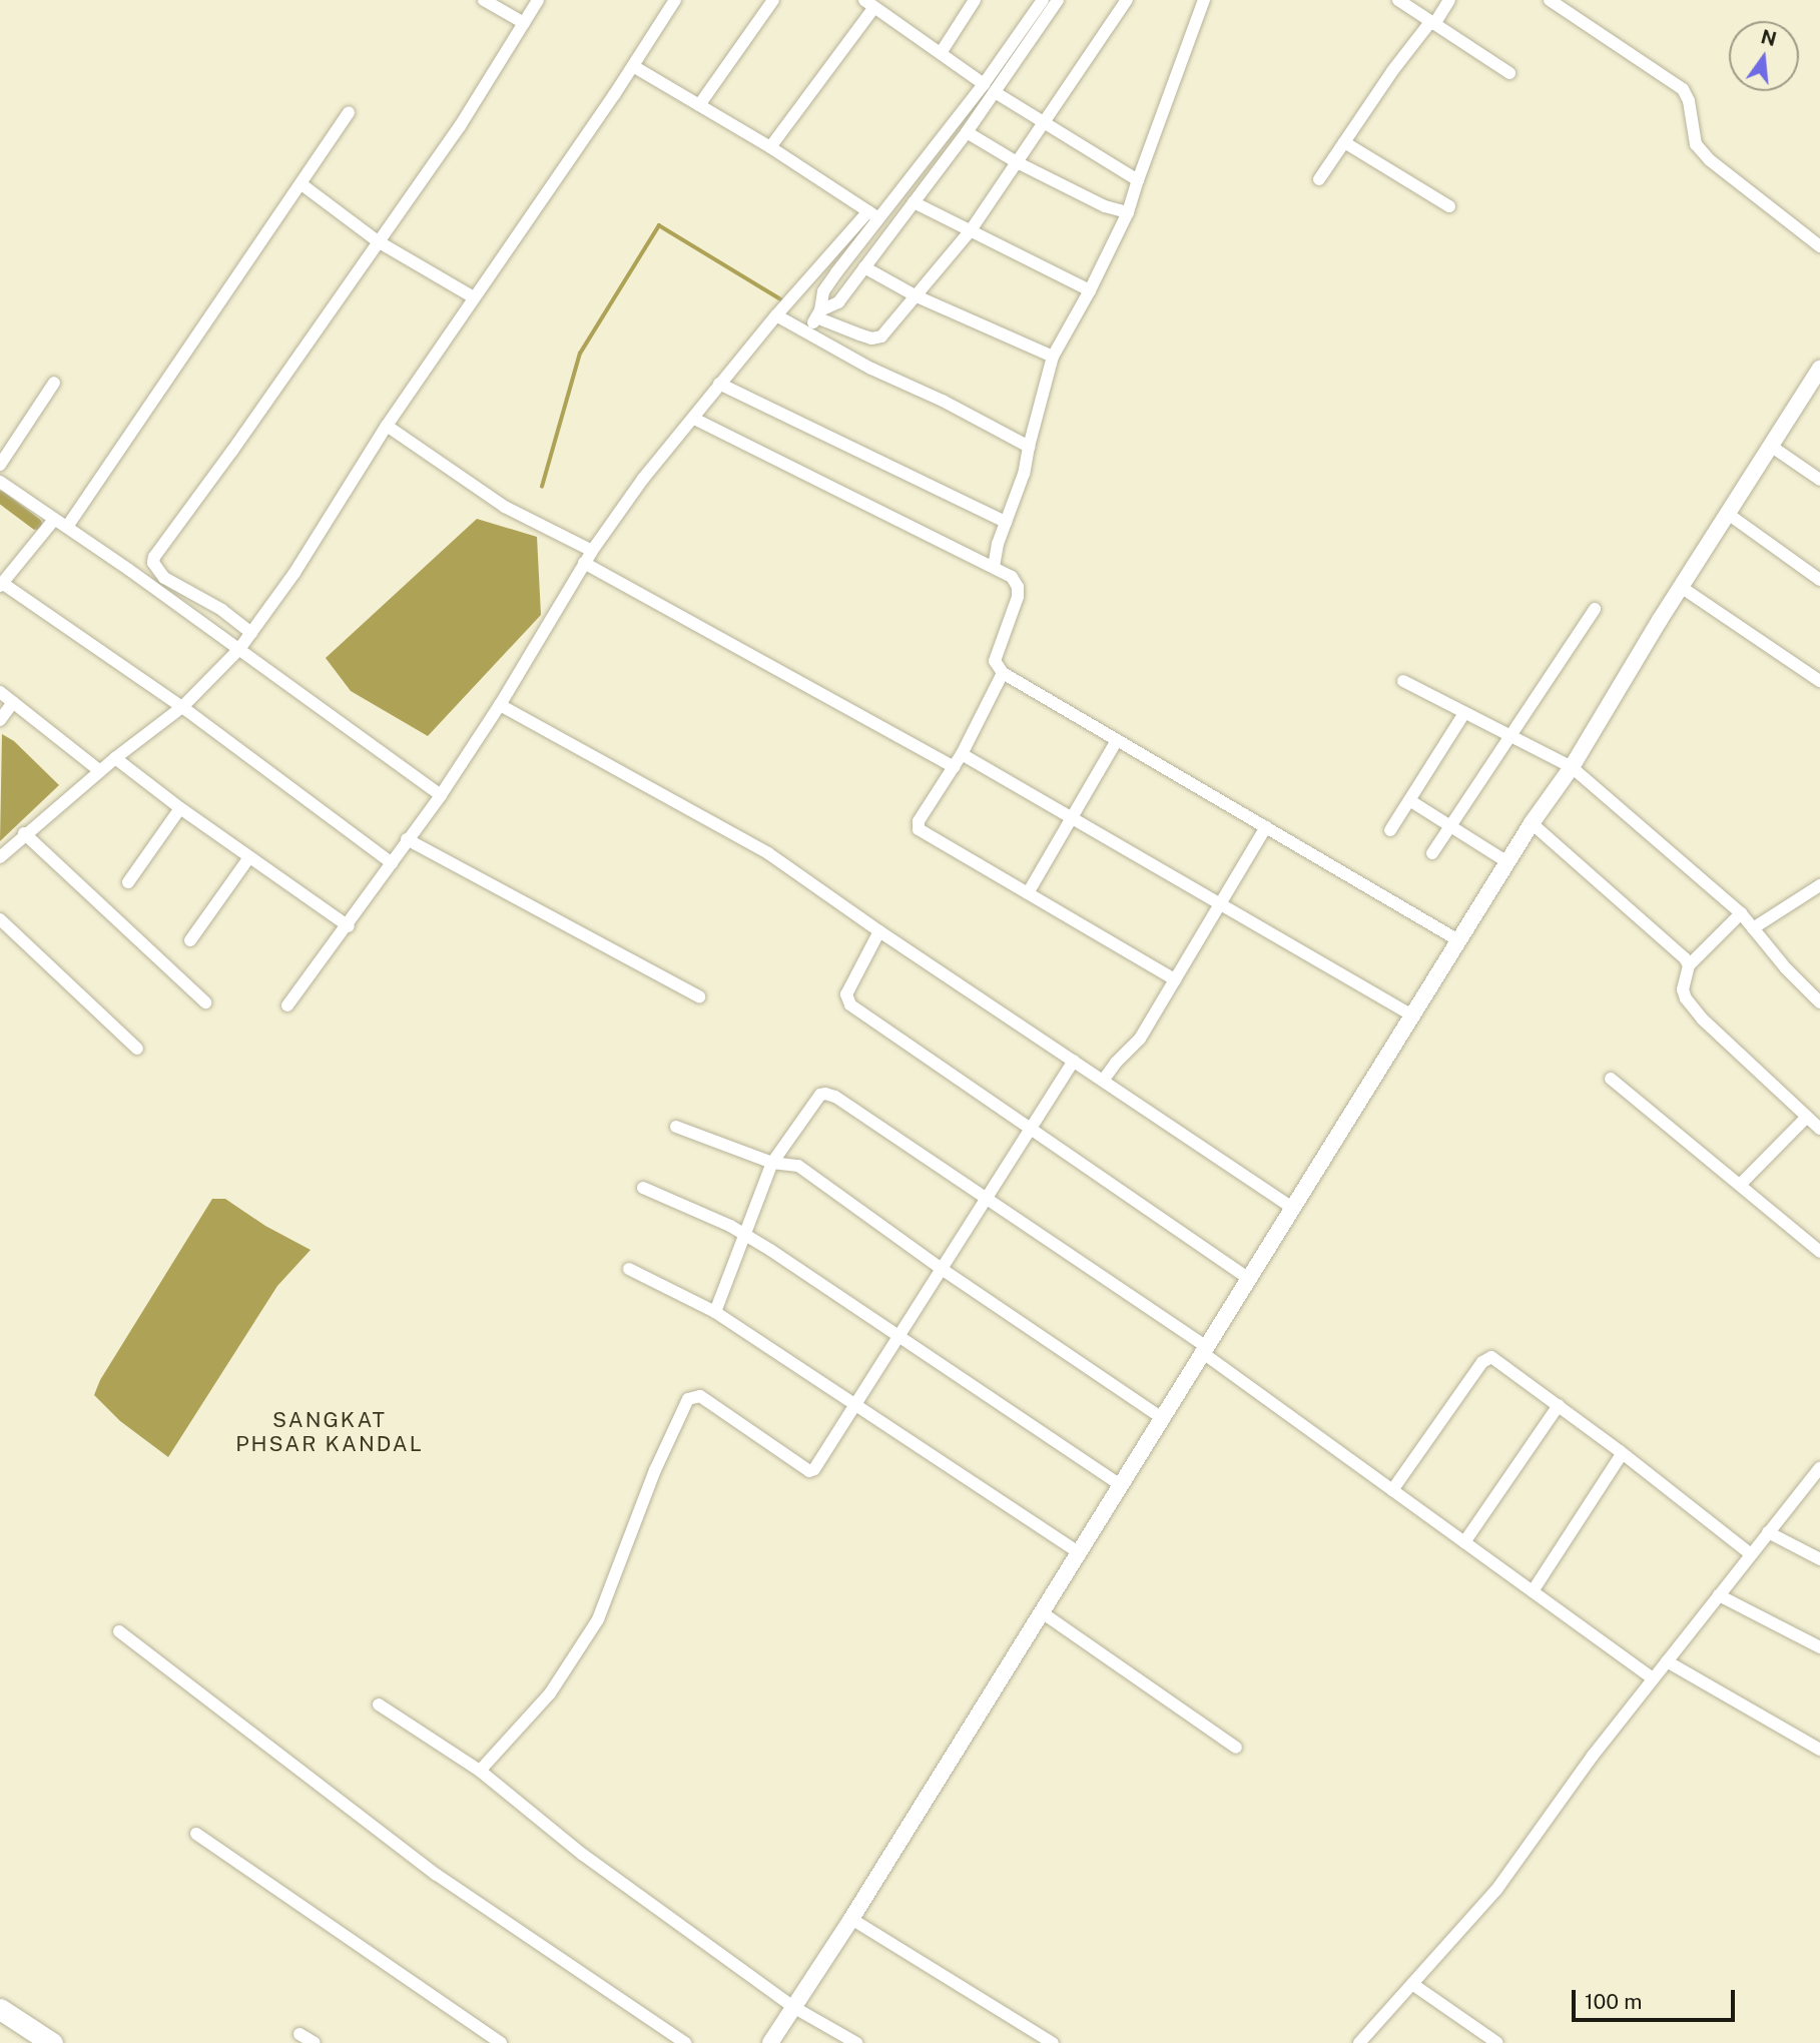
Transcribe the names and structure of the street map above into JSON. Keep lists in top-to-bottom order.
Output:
{
  "districts": ["SANGKAT PHSAR KANDAL"],
  "scale_bar": "100 m",
  "north": "top"
}
